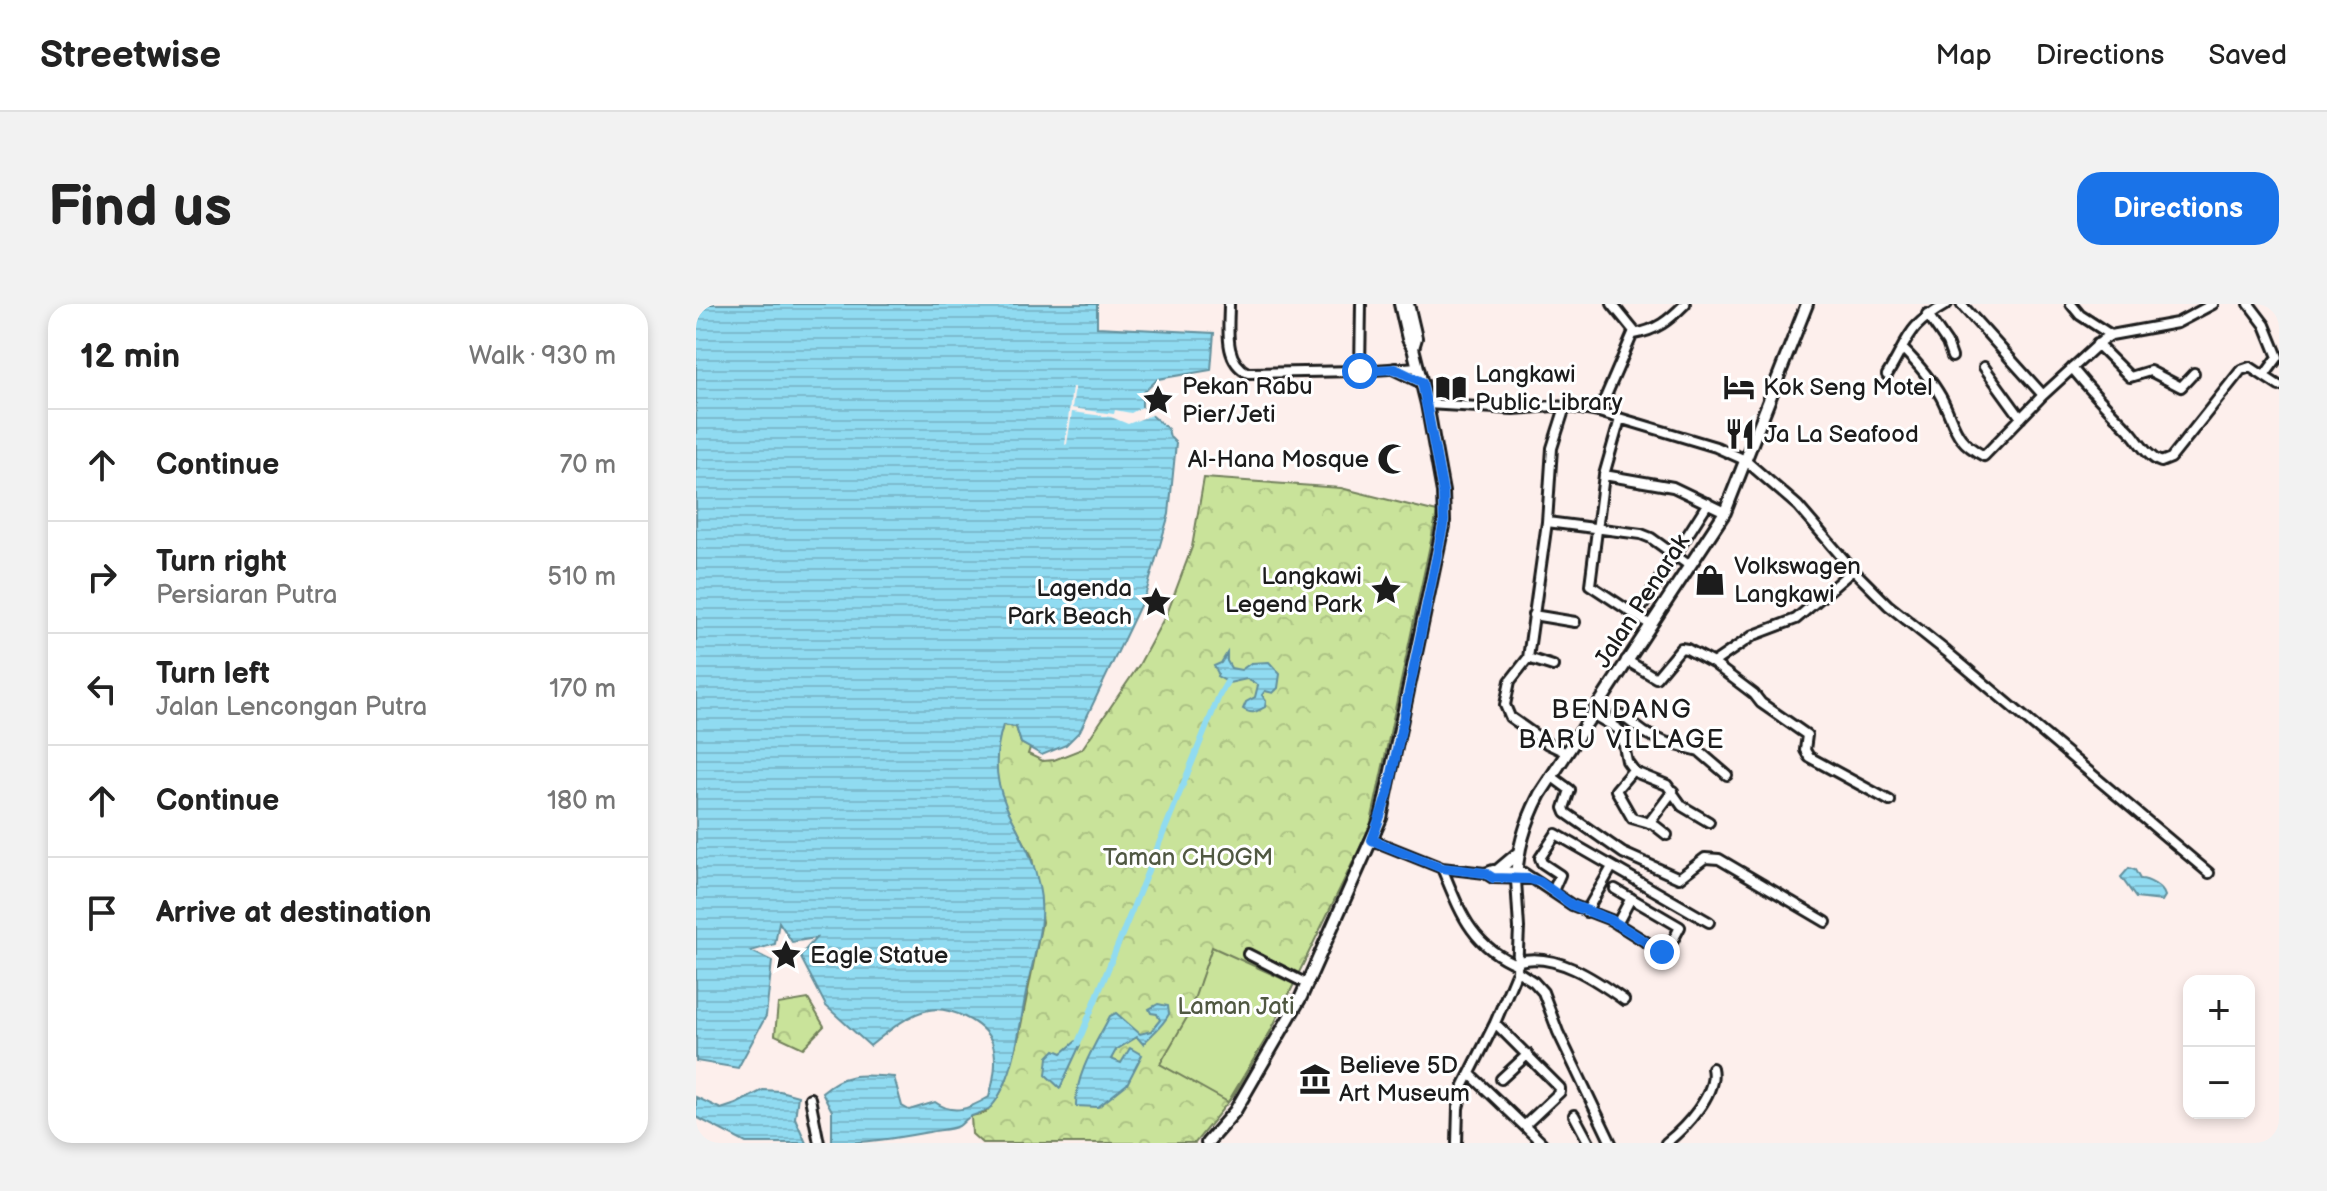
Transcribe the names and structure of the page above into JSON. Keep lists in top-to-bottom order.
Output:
{
  "streets": {
    "main road": ["Jalan Penarak"]
  },
  "districts": ["BENDANG BARU VILLAGE"],
  "parks": ["Taman CHOGM", "Laman Jati"],
  "places": {
    "hotel": ["Kok Seng Motel"],
    "library": ["Langkawi Public Library"],
    "place": [
      "Pekan Rabu Pier/Jeti",
      "Langkawi Legend Park",
      "Lagenda Park Beach",
      "Eagle Statue"
    ],
    "restaurant": ["Ja La Seafood"],
    "mosque": ["Al-Hana Mosque"],
    "shop": ["Volkswagen Langkawi"],
    "museum": ["Believe 5D Art Museum"]
  },
  "page": {
    "header": "Streetwise",
    "nav": ["Map", "Directions", "Saved"],
    "buttons": "Directions",
    "title": "Find us",
    "heading": ["12 min", "Walk · 930 m"],
    "list": [
      ["Continue", "70 m"],
      ["Turn right", "Persiaran Putra", "510 m"],
      ["Turn left", "Jalan Lencongan Putra", "170 m"],
      ["Continue", "180 m"],
      "Arrive at destination"
    ],
    "map_buttons": ["+", "−"]
  }
}
